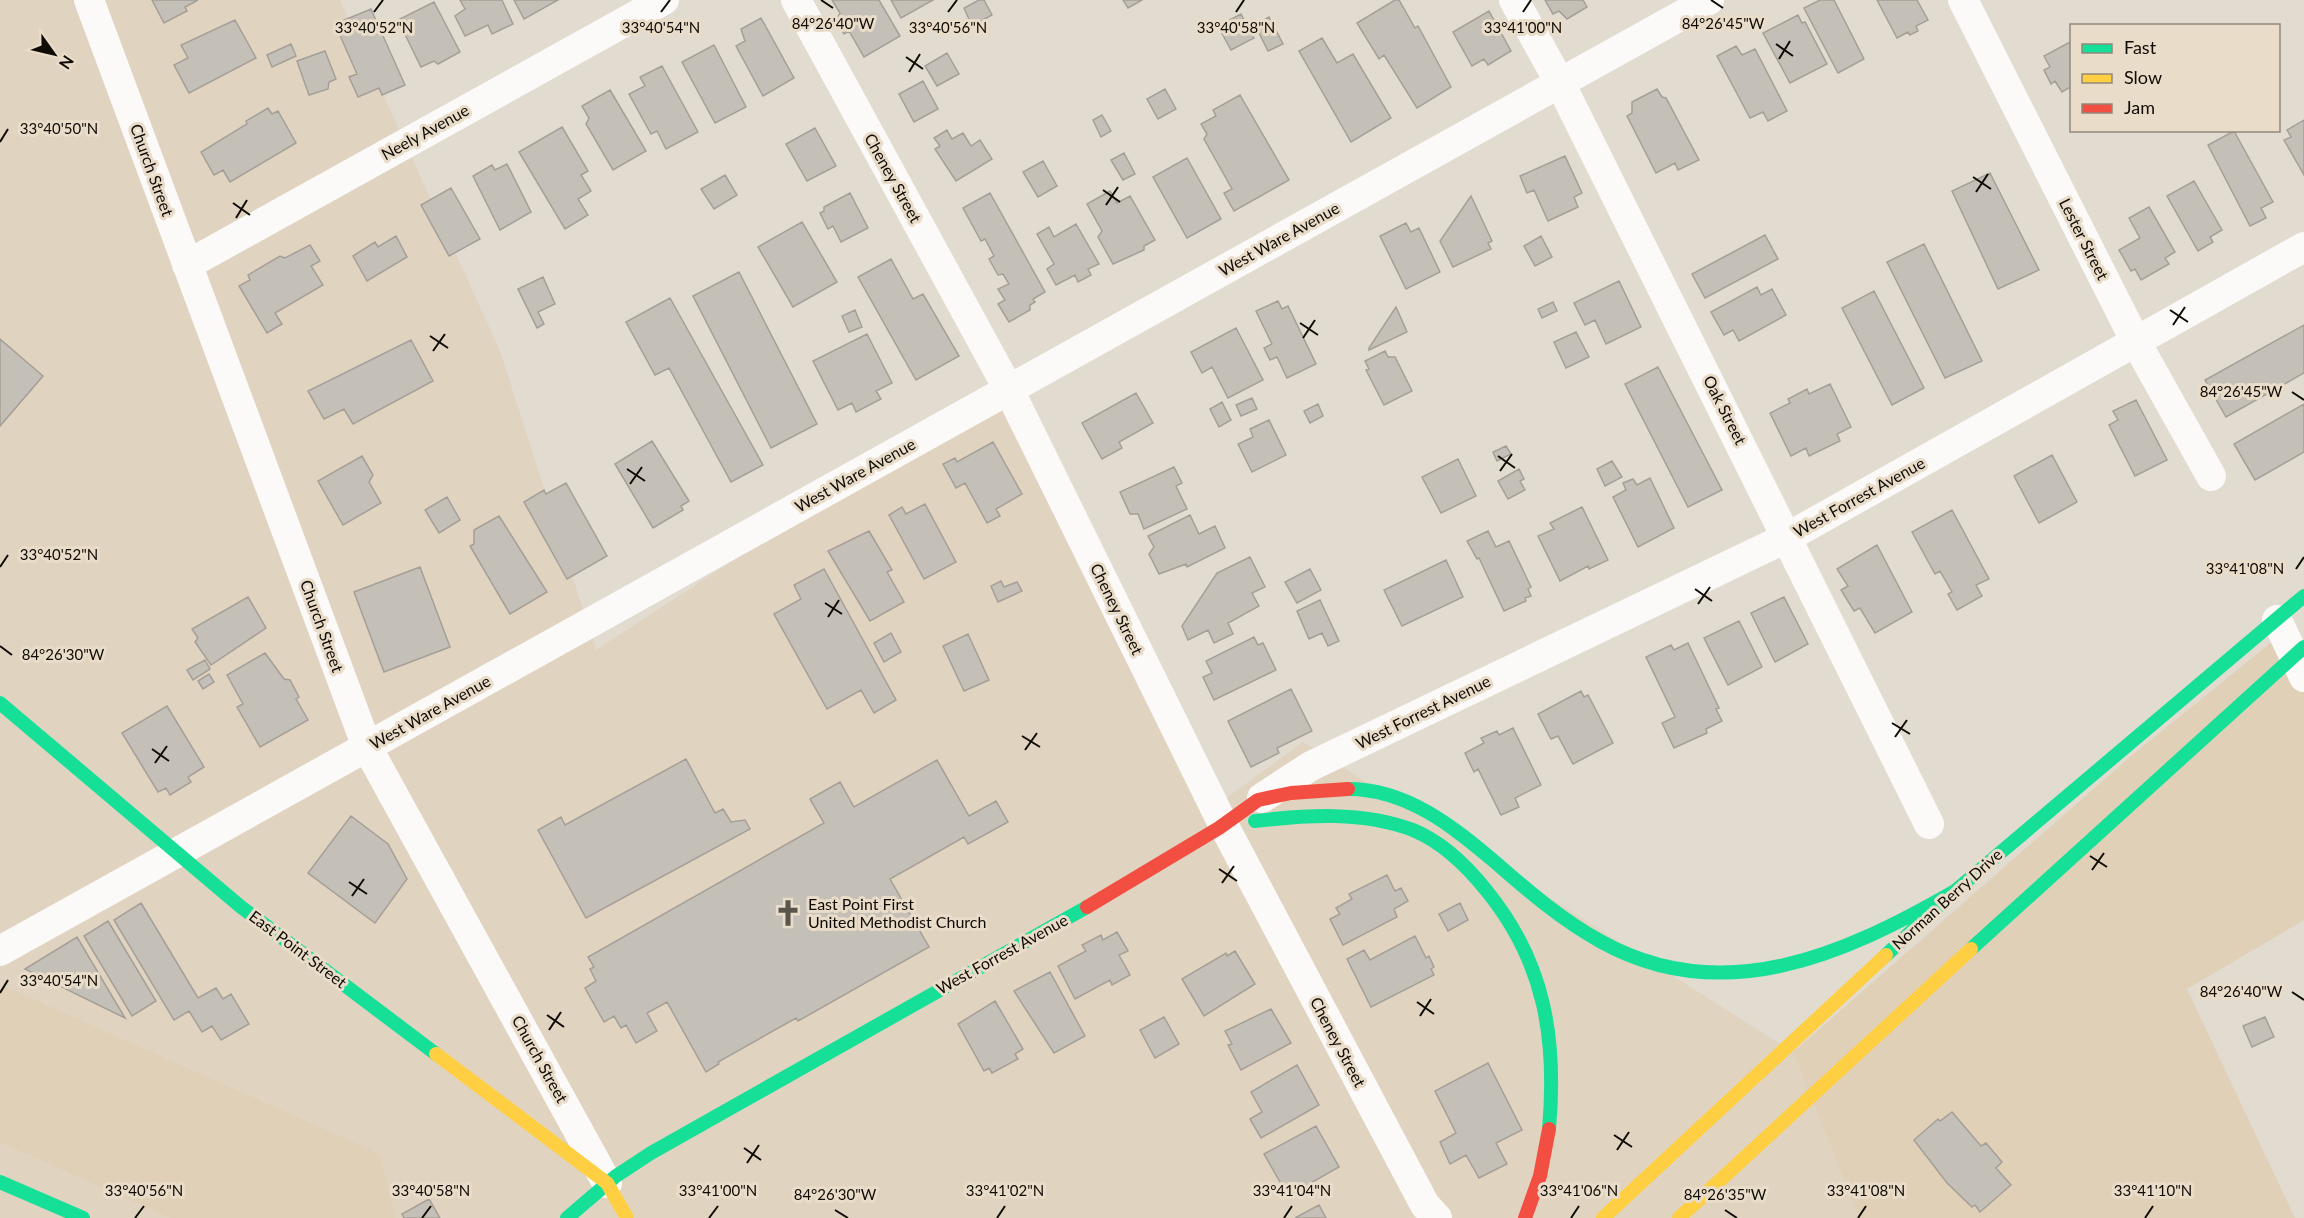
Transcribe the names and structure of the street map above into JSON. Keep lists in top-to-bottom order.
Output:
{
  "streets": {
    "main road": [
      "Church Street",
      "West Forrest Avenue",
      "Norman Berry Drive",
      "East Point Street"
    ],
    "street": [
      "Neely Avenue",
      "Cheney Street",
      "West Ware Avenue",
      "Lester Street",
      "Oak Street"
    ]
  },
  "crossings": [
    ["Neely Avenue", "Church Street"],
    ["Church Street", "West Ware Avenue"],
    ["Church Street", "West Forrest Avenue"],
    ["Church Street", "East Point Street"],
    ["Cheney Street", "West Ware Avenue"],
    ["Cheney Street", "West Forrest Avenue"],
    ["West Ware Avenue", "Oak Street"],
    ["West Ware Avenue", "East Point Street"],
    ["Lester Street", "West Forrest Avenue"],
    ["Oak Street", "West Forrest Avenue"],
    ["West Forrest Avenue", "East Point Street"]
  ],
  "places": {
    "church": ["East Point First United Methodist Church"]
  },
  "legend": ["Fast", "Slow", "Jam"],
  "north": "bottom right",
  "coordinates": [
    "84°26'40\"W",
    "84°26'45\"W",
    "33°40'52\"N",
    "33°40'54\"N",
    "33°40'56\"N",
    "33°40'58\"N",
    "33°41'00\"N",
    "33°40'50\"N",
    "33°41'08\"N",
    "84°26'30\"W",
    "33°41'02\"N",
    "33°41'04\"N",
    "33°41'06\"N",
    "33°41'10\"N",
    "84°26'35\"W"
  ]
}
